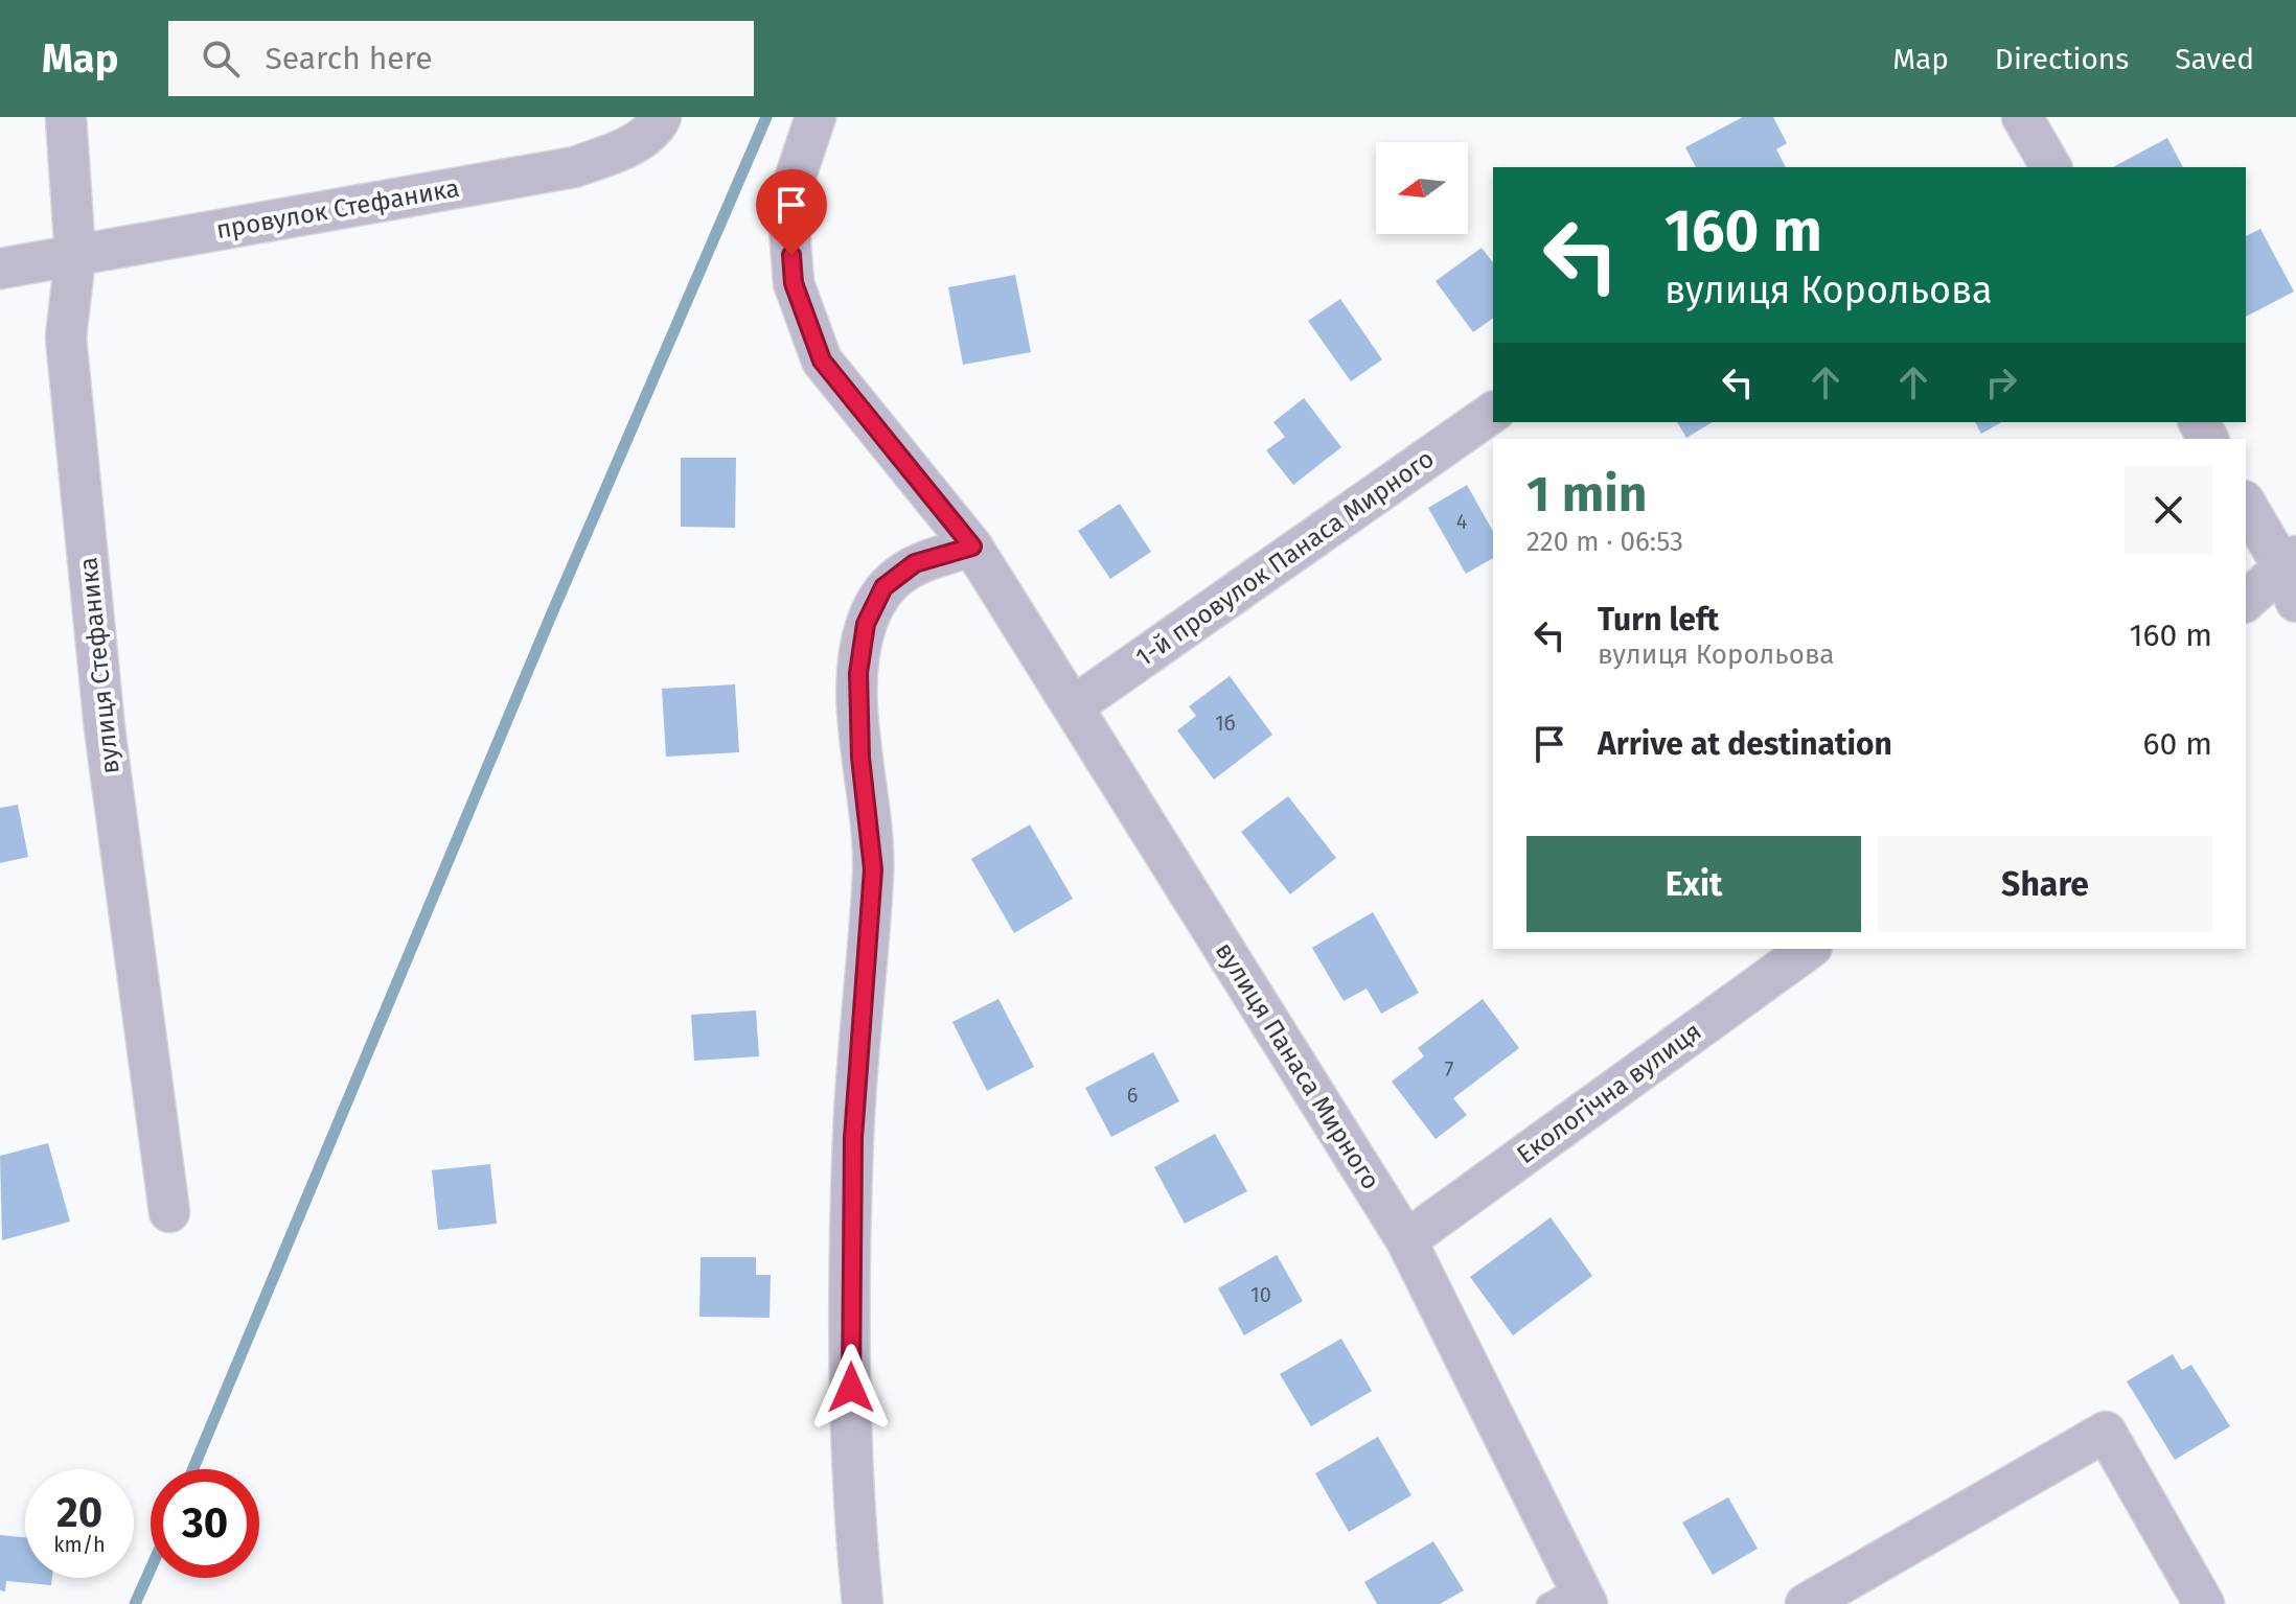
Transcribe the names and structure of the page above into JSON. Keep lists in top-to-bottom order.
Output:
{
  "streets": {
    "street": [
      "провулок Стефаника",
      "1-й провулок Панаса Мирного",
      "вулиця Стефаника",
      "вулиця Панаса Мирного",
      "Екологічна вулиця"
    ]
  },
  "crossings": [
    ["провулок Стефаника", "вулиця Стефаника"],
    ["1-й провулок Панаса Мирного", "вулиця Панаса Мирного"],
    ["вулиця Панаса Мирного", "Екологічна вулиця"]
  ],
  "house_numbers": [
    "4",
    "1б",
    "7",
    "6",
    "10"
  ],
  "north": "left",
  "page": {
    "header": "Map",
    "search": "Search here",
    "nav": ["Map", "Directions", "Saved"],
    "turn": ["160 m", "вулиця Корольова"],
    "heading": ["1 min", "220 m · 06:53"],
    "list": [
      {
        "name": "Turn left",
        "note": "вулиця Корольова",
        "value": "160 m"
      },
      {
        "name": "Arrive at destination",
        "value": "60 m"
      }
    ],
    "buttons": ["Exit", "Share"],
    "speed": "20 km/h",
    "limit": "30"
  }
}
